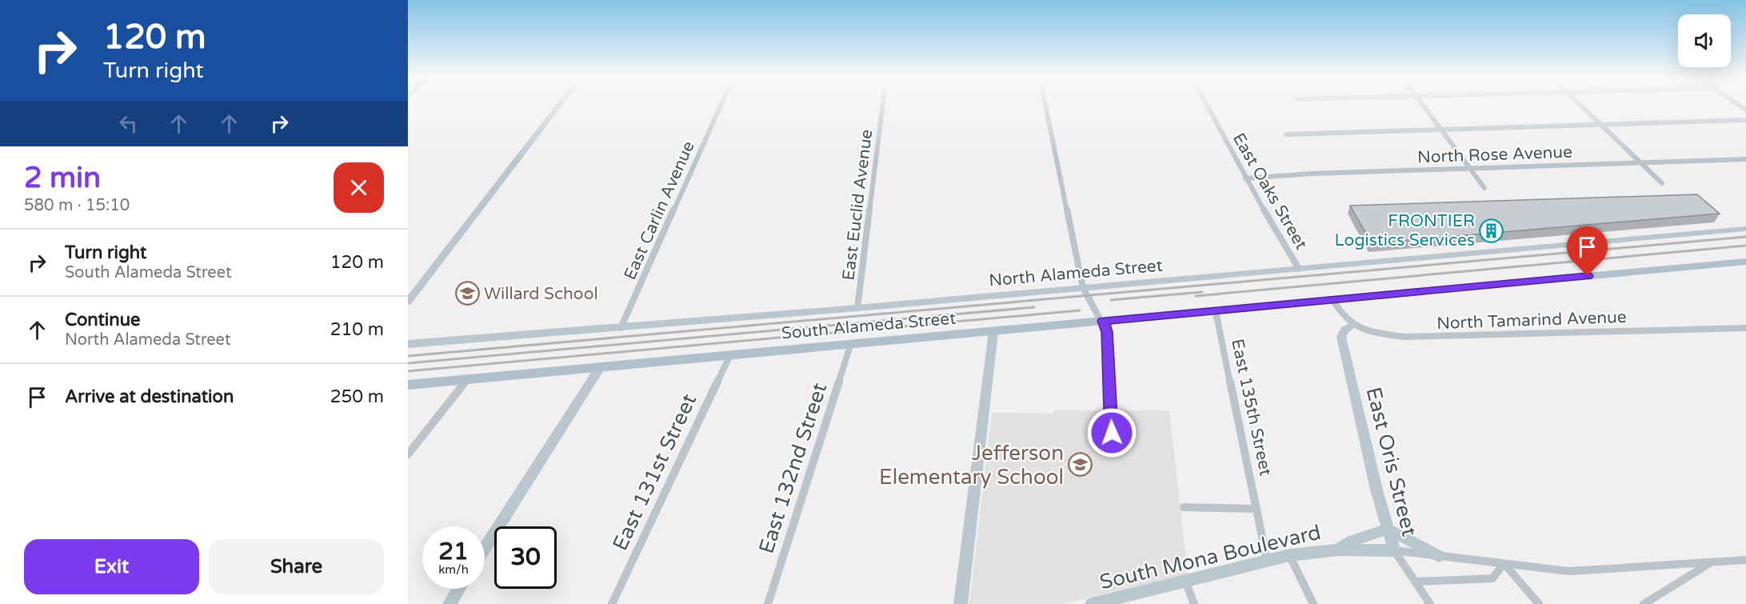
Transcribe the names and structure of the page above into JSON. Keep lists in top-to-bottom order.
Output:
{
  "streets": {
    "main road": ["South Alameda Street"],
    "street": [
      "North Rose Avenue",
      "East Oaks Street",
      "East Euclid Avenue",
      "East Carlin Avenue",
      "North Alameda Street",
      "North Tamarind Avenue",
      "East 135th Street",
      "East Oris Street",
      "East 132nd Street",
      "East 131st Street",
      "South Mona Boulevard"
    ]
  },
  "crossings": [
    ["North Rose Avenue", "East Oaks Street"],
    ["East Oaks Street", "North Alameda Street"],
    ["East Euclid Avenue", "North Alameda Street"],
    ["East Carlin Avenue", "North Alameda Street"],
    ["North Tamarind Avenue", "East Oris Street"],
    ["South Alameda Street", "East 135th Street"],
    ["South Alameda Street", "East 132nd Street"],
    ["South Alameda Street", "East 131st Street"],
    ["East 135th Street", "South Mona Boulevard"],
    ["East Oris Street", "South Mona Boulevard"]
  ],
  "places": {
    "building": ["FRONTIER Logistics Services"],
    "school or university": ["Willard School", "Jefferson Elementary School"]
  },
  "page": {
    "turn": ["120 m", "Turn right"],
    "heading": ["2 min", "580 m · 15:10"],
    "list": [
      {
        "name": "Turn right",
        "note": "South Alameda Street",
        "value": "120 m"
      },
      {
        "name": "Continue",
        "note": "North Alameda Street",
        "value": "210 m"
      },
      {
        "name": "Arrive at destination",
        "value": "250 m"
      }
    ],
    "speed": "21 km/h",
    "limit": "30",
    "buttons": ["Exit", "Share"]
  }
}
